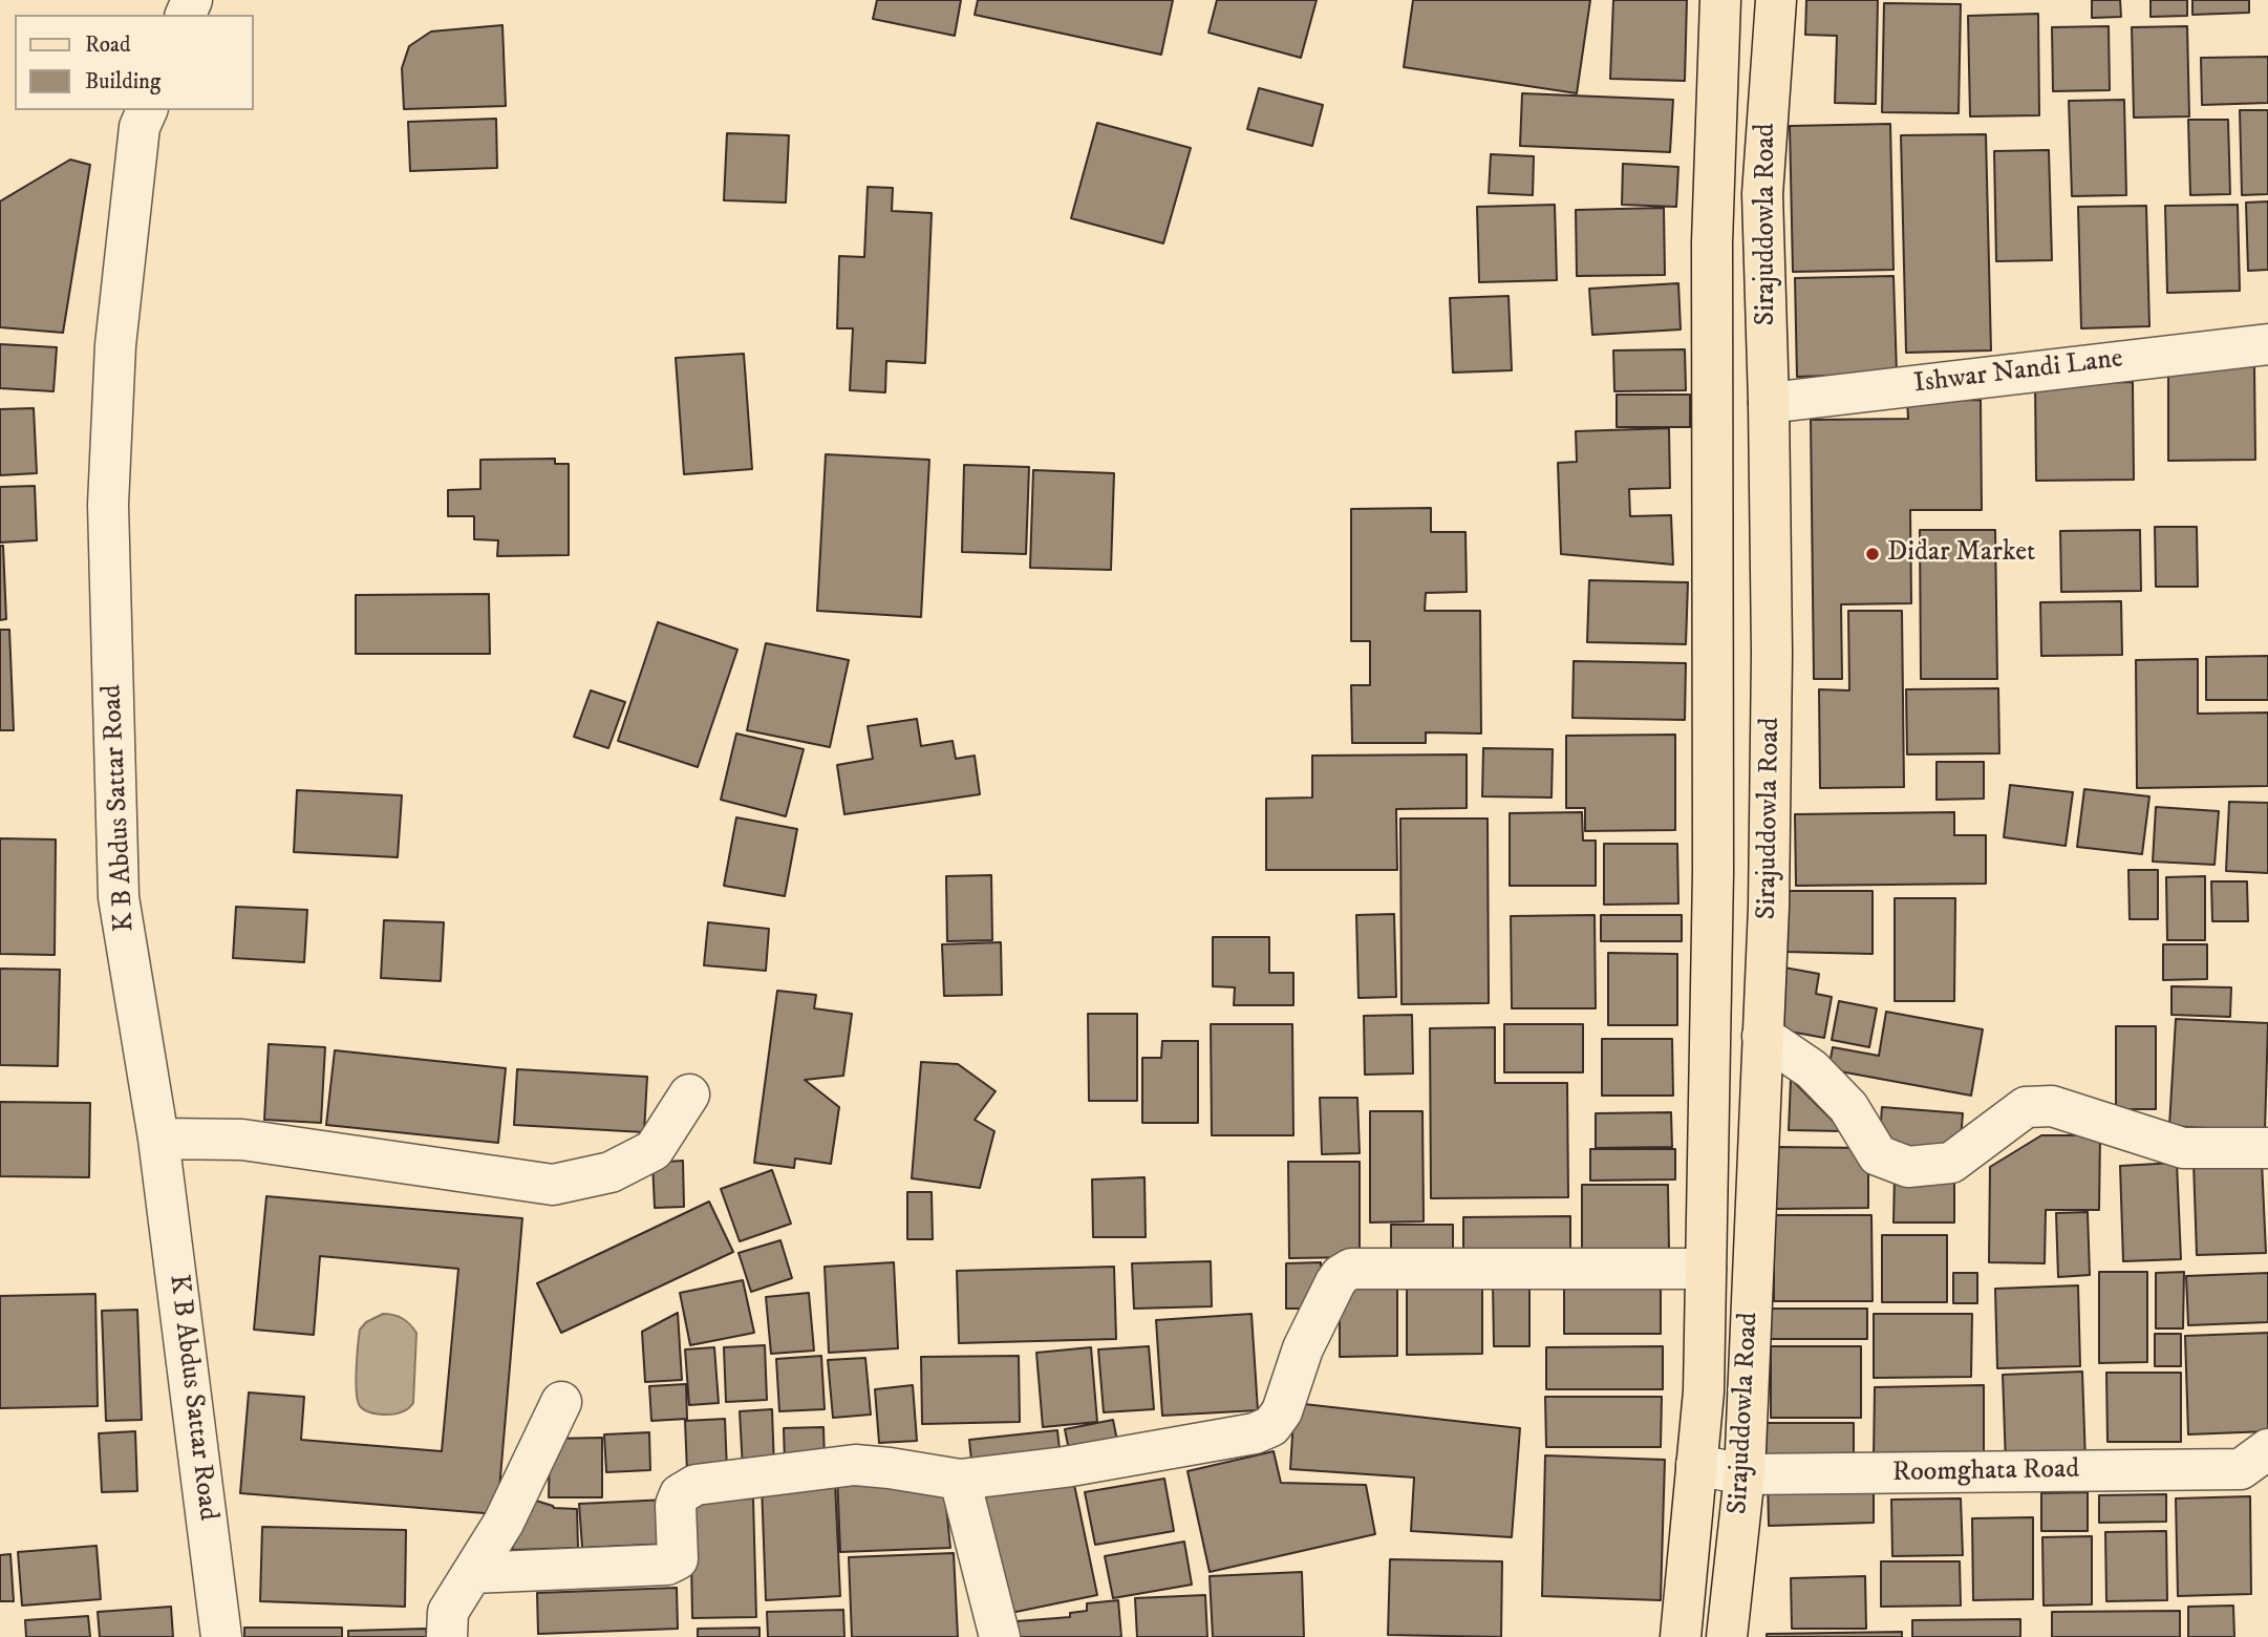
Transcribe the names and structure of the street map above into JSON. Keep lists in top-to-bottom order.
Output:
{
  "streets": {
    "main road": ["Sirajuddowla Road"],
    "street": ["Ishwar Nandi Lane", "K B Abdus Sattar Road", "Roomghata Road"]
  },
  "crossings": [
    ["Sirajuddowla Road", "Ishwar Nandi Lane"],
    ["Sirajuddowla Road", "Roomghata Road"]
  ],
  "places": ["Didar Market"],
  "legend": ["Road", "Building"]
}
